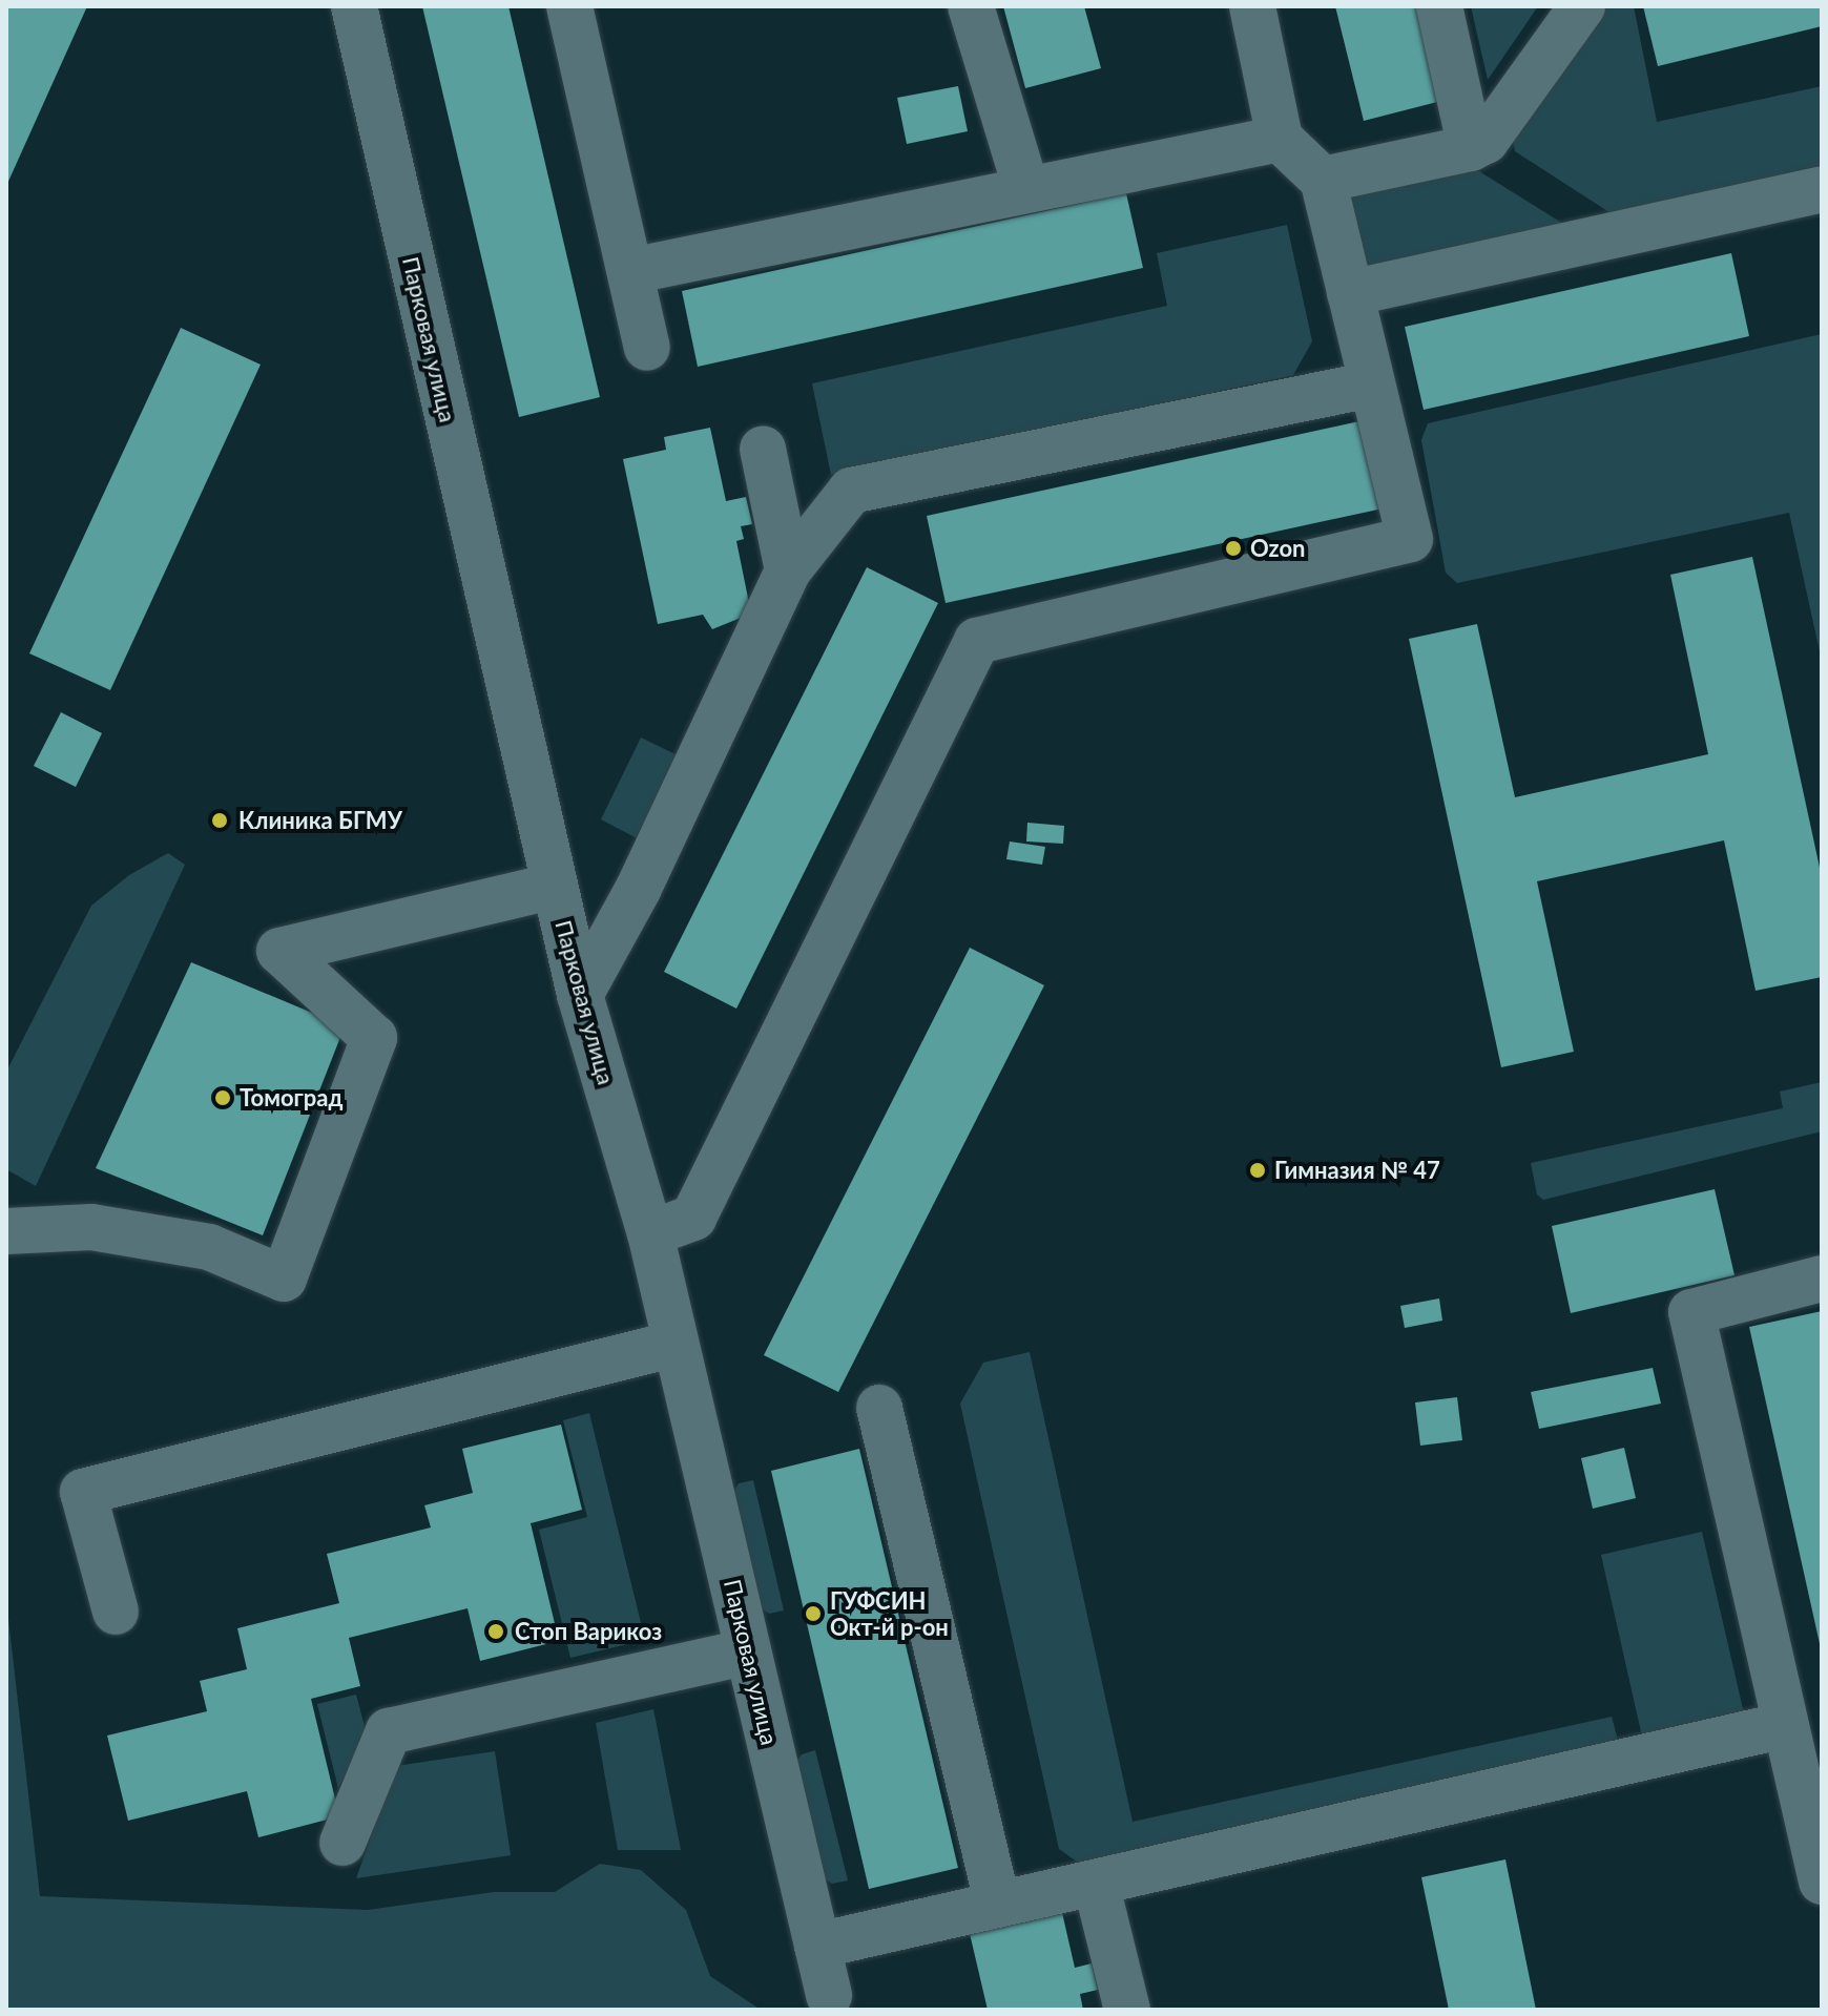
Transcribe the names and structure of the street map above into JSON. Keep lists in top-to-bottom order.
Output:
{
  "streets": {
    "street": ["Парковая улица"]
  },
  "places": [
    "Ozon",
    "Клиника БГМУ",
    "Томоград",
    "Гимназия № 47",
    "ГУФСИН Окт-й р-он",
    "Стоп Варикоз"
  ]
}
